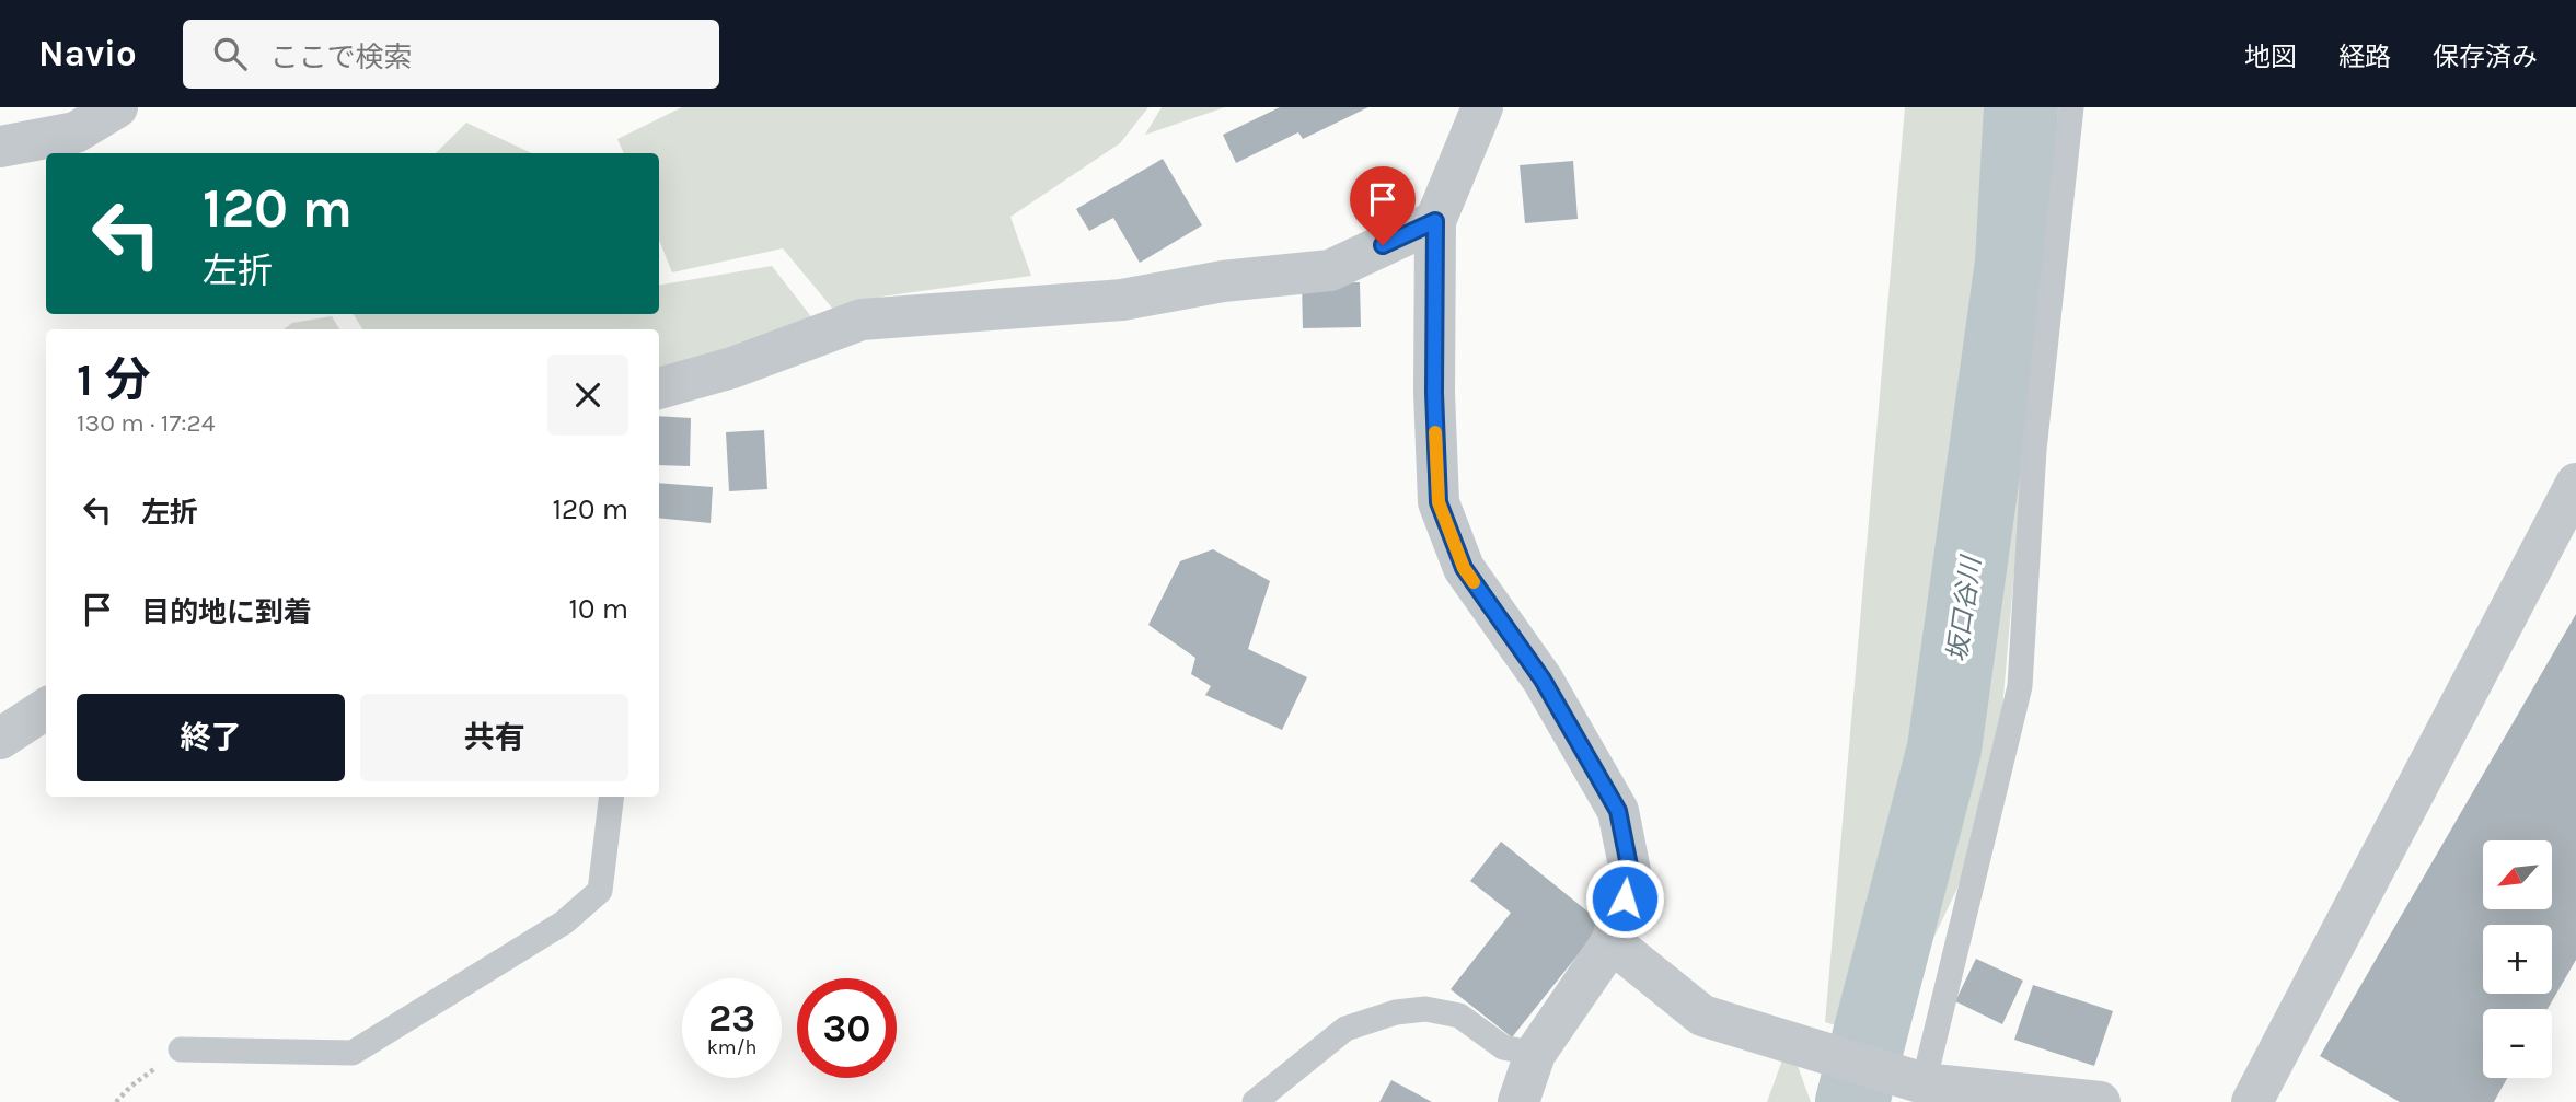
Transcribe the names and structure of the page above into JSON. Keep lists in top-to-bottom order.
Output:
{
  "water": ["坂口谷川"],
  "north": "bottom left",
  "page": {
    "header": "Navio",
    "search": "ここで検索",
    "nav": ["地図", "経路", "保存済み"],
    "turn": ["120 m", "左折"],
    "heading": ["1 分", "130 m · 17:24"],
    "list": [
      {
        "name": "左折",
        "value": "120 m"
      },
      {
        "name": "目的地に到着",
        "value": "10 m"
      }
    ],
    "buttons": ["終了", "共有"],
    "map_buttons": ["+", "−"],
    "speed": "23 km/h",
    "limit": "30"
  }
}
